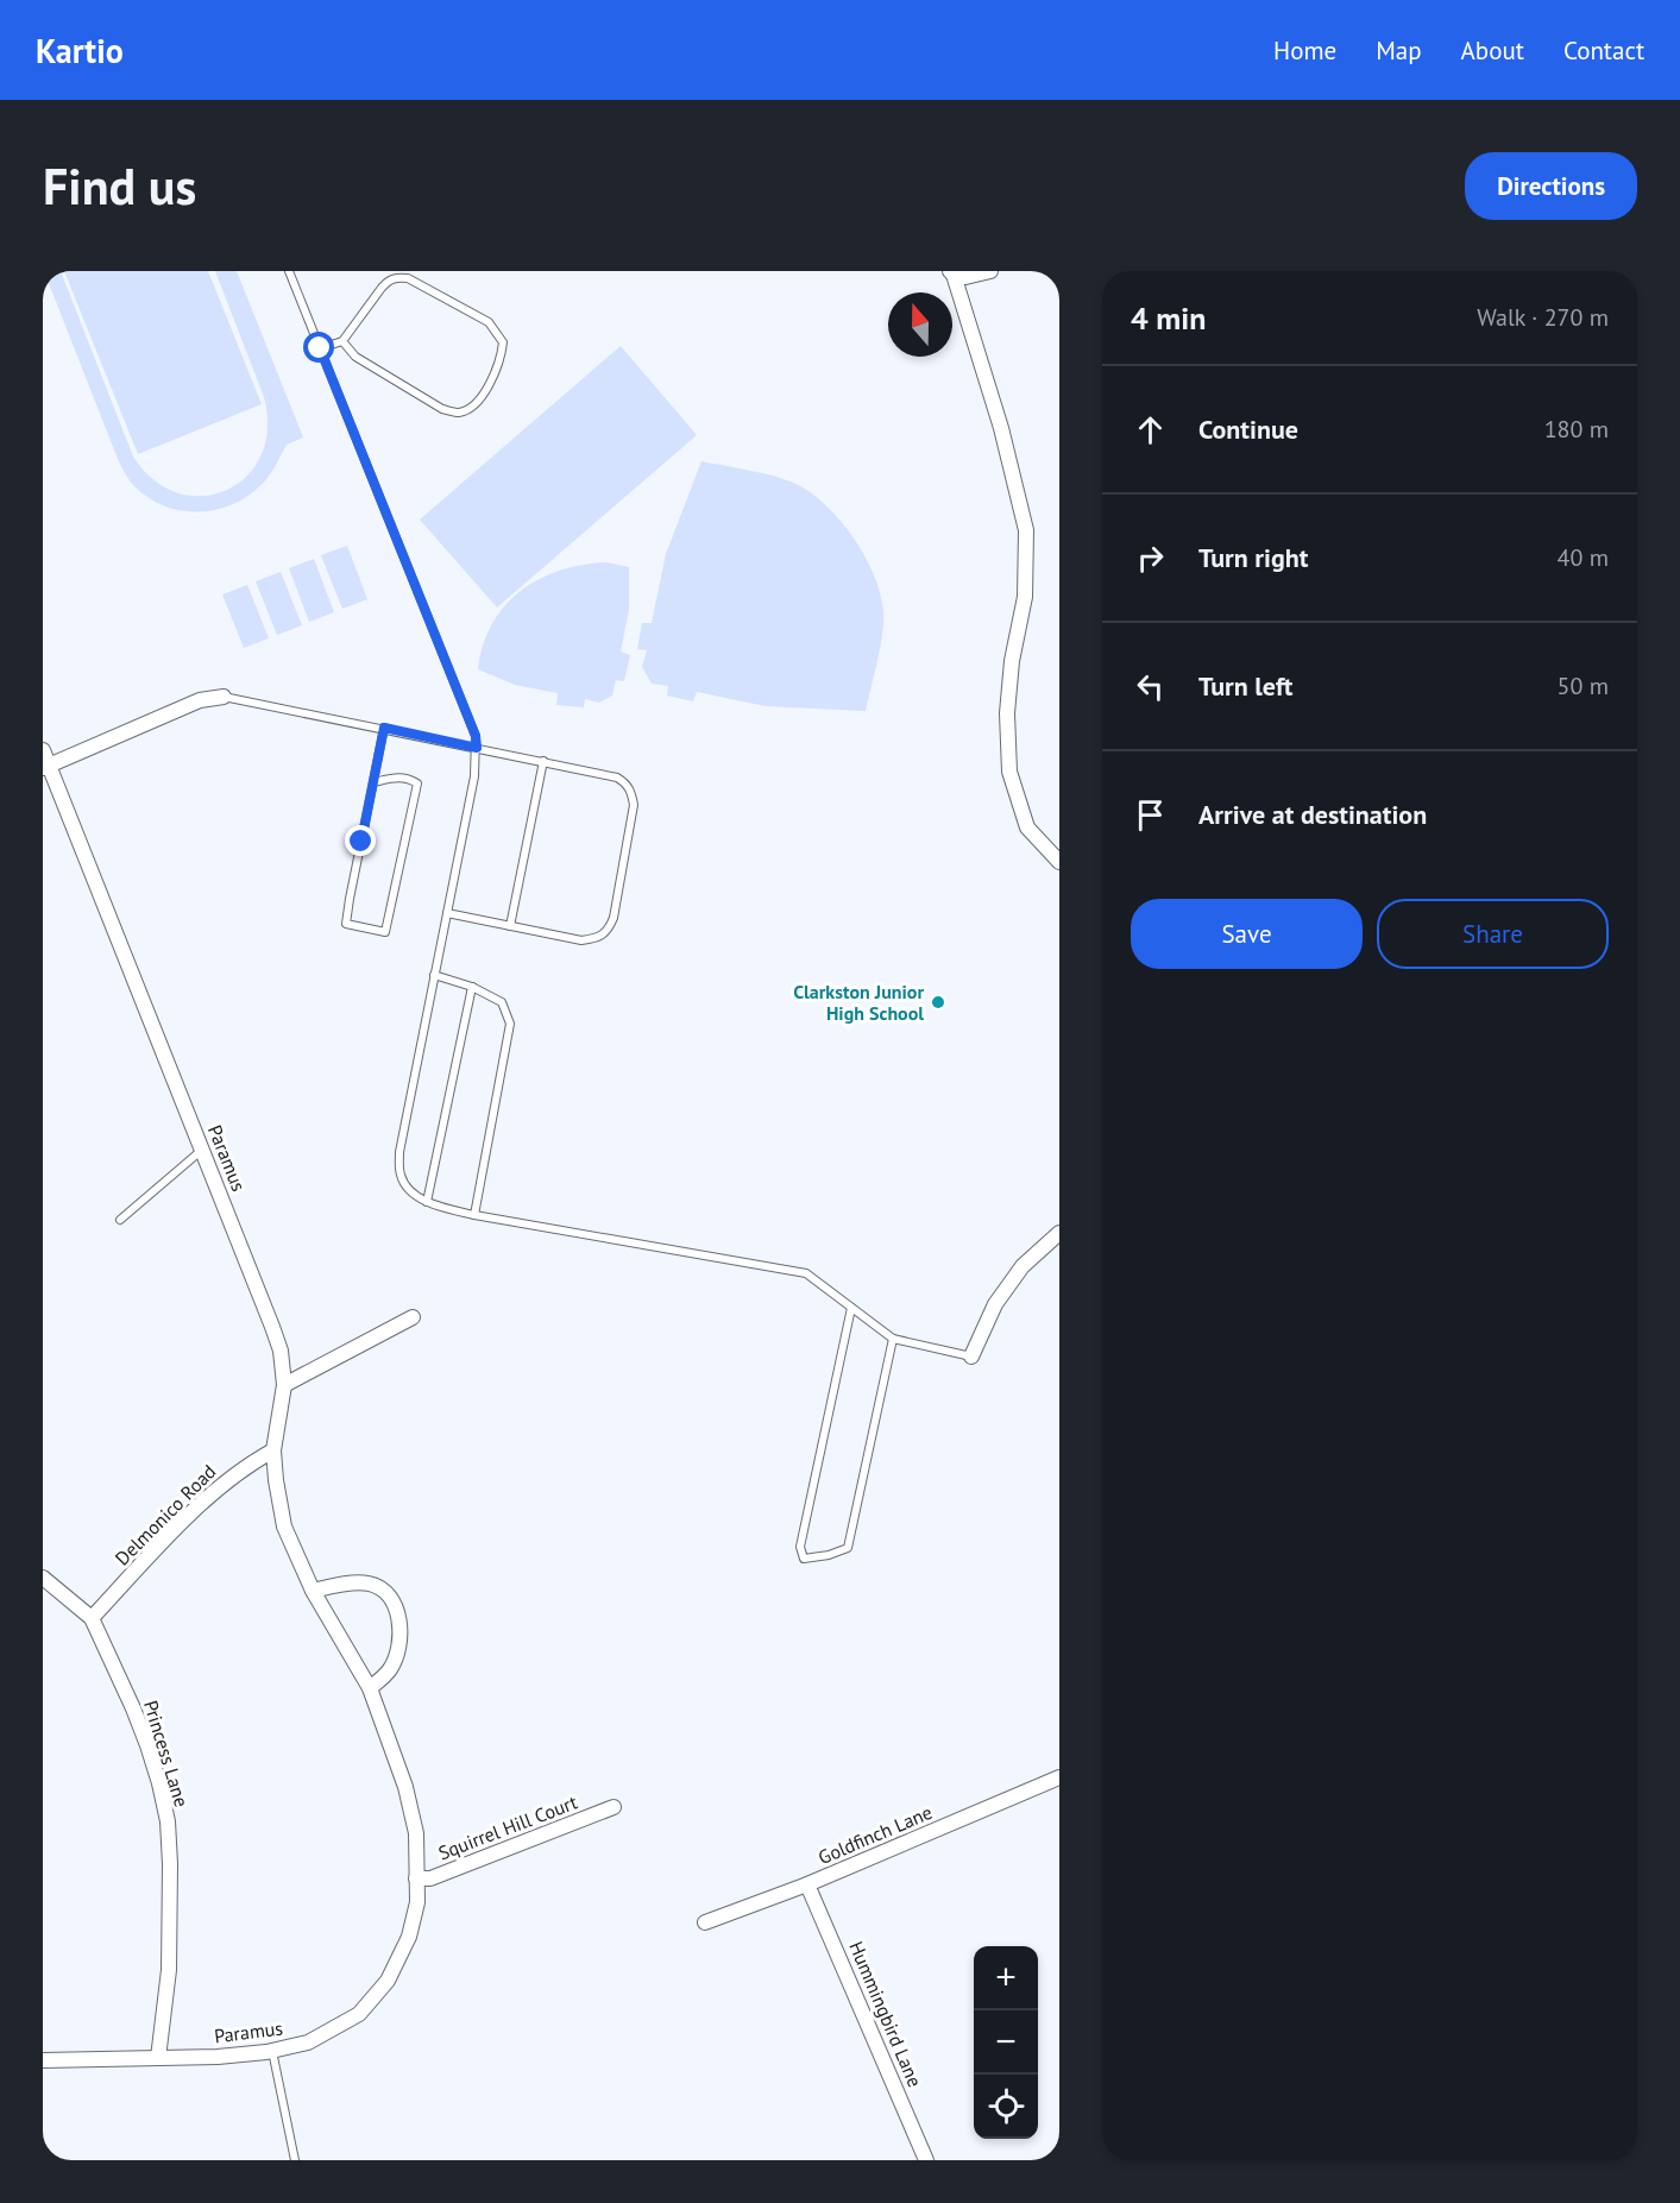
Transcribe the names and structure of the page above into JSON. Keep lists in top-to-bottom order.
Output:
{
  "streets": {
    "street": [
      "Paramus",
      "Delmonico Road",
      "Princess Lane",
      "Squirrel Hill Court",
      "Goldfinch Lane",
      "Hummingbird Lane"
    ]
  },
  "crossings": [
    ["Paramus", "Delmonico Road"],
    ["Paramus", "Princess Lane"],
    ["Paramus", "Squirrel Hill Court"],
    ["Delmonico Road", "Princess Lane"],
    ["Goldfinch Lane", "Hummingbird Lane"]
  ],
  "places": ["Clarkston Junior High School"],
  "north": "top",
  "page": {
    "header": "Kartio",
    "nav": [
      "Home",
      "Map",
      "About",
      "Contact"
    ],
    "buttons": [
      "Directions",
      ["Save", "Share"]
    ],
    "title": "Find us",
    "heading": ["4 min", "Walk · 270 m"],
    "list": [
      ["Continue", "180 m"],
      ["Turn right", "40 m"],
      ["Turn left", "50 m"],
      "Arrive at destination"
    ],
    "map_buttons": ["+", "−"]
  }
}
